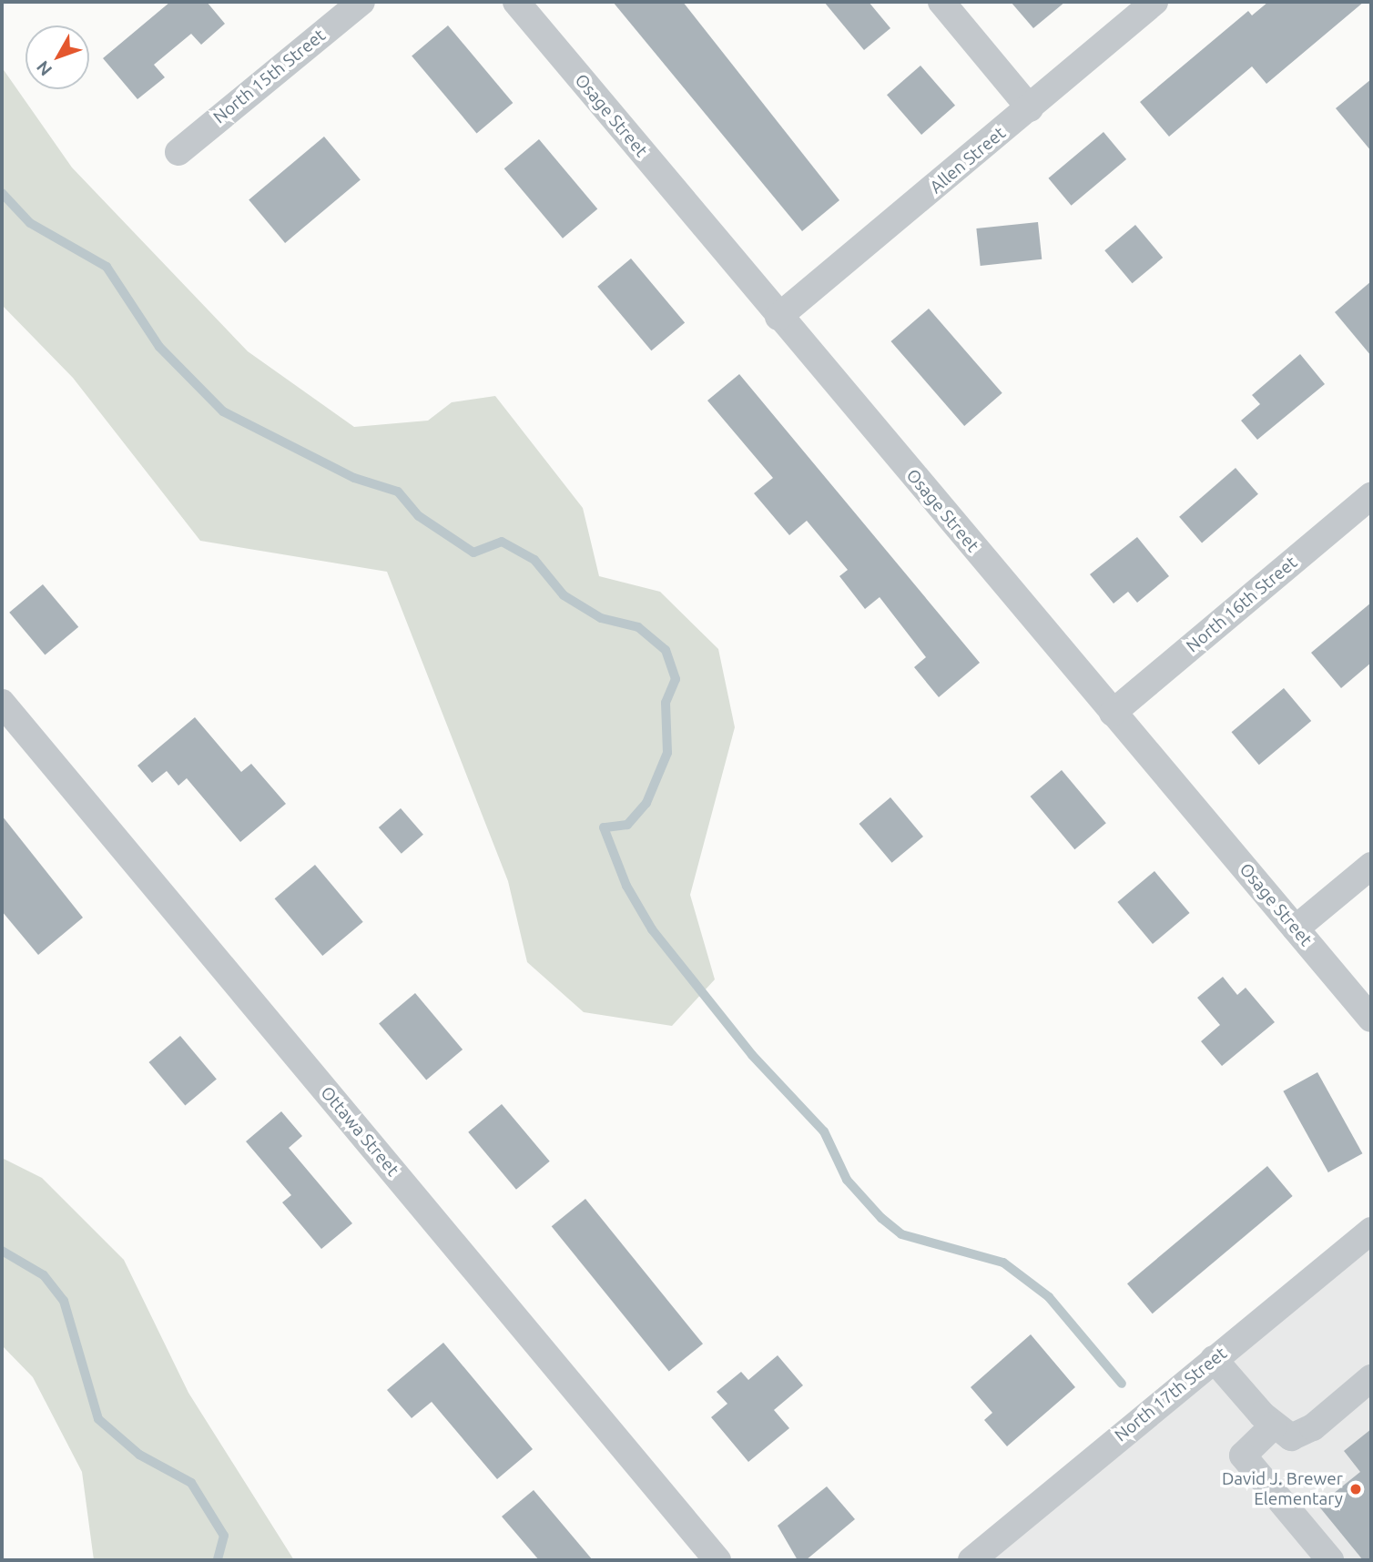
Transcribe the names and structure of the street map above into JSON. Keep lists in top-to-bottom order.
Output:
{
  "streets": {
    "street": [
      "North 15th Street",
      "Osage Street",
      "Allen Street",
      "North 16th Street",
      "Ottawa Street",
      "North 17th Street"
    ]
  },
  "crossings": [
    ["Osage Street", "Allen Street"],
    ["Osage Street", "North 16th Street"]
  ],
  "places": ["David J. Brewer Elementary"],
  "north": "bottom left"
}
